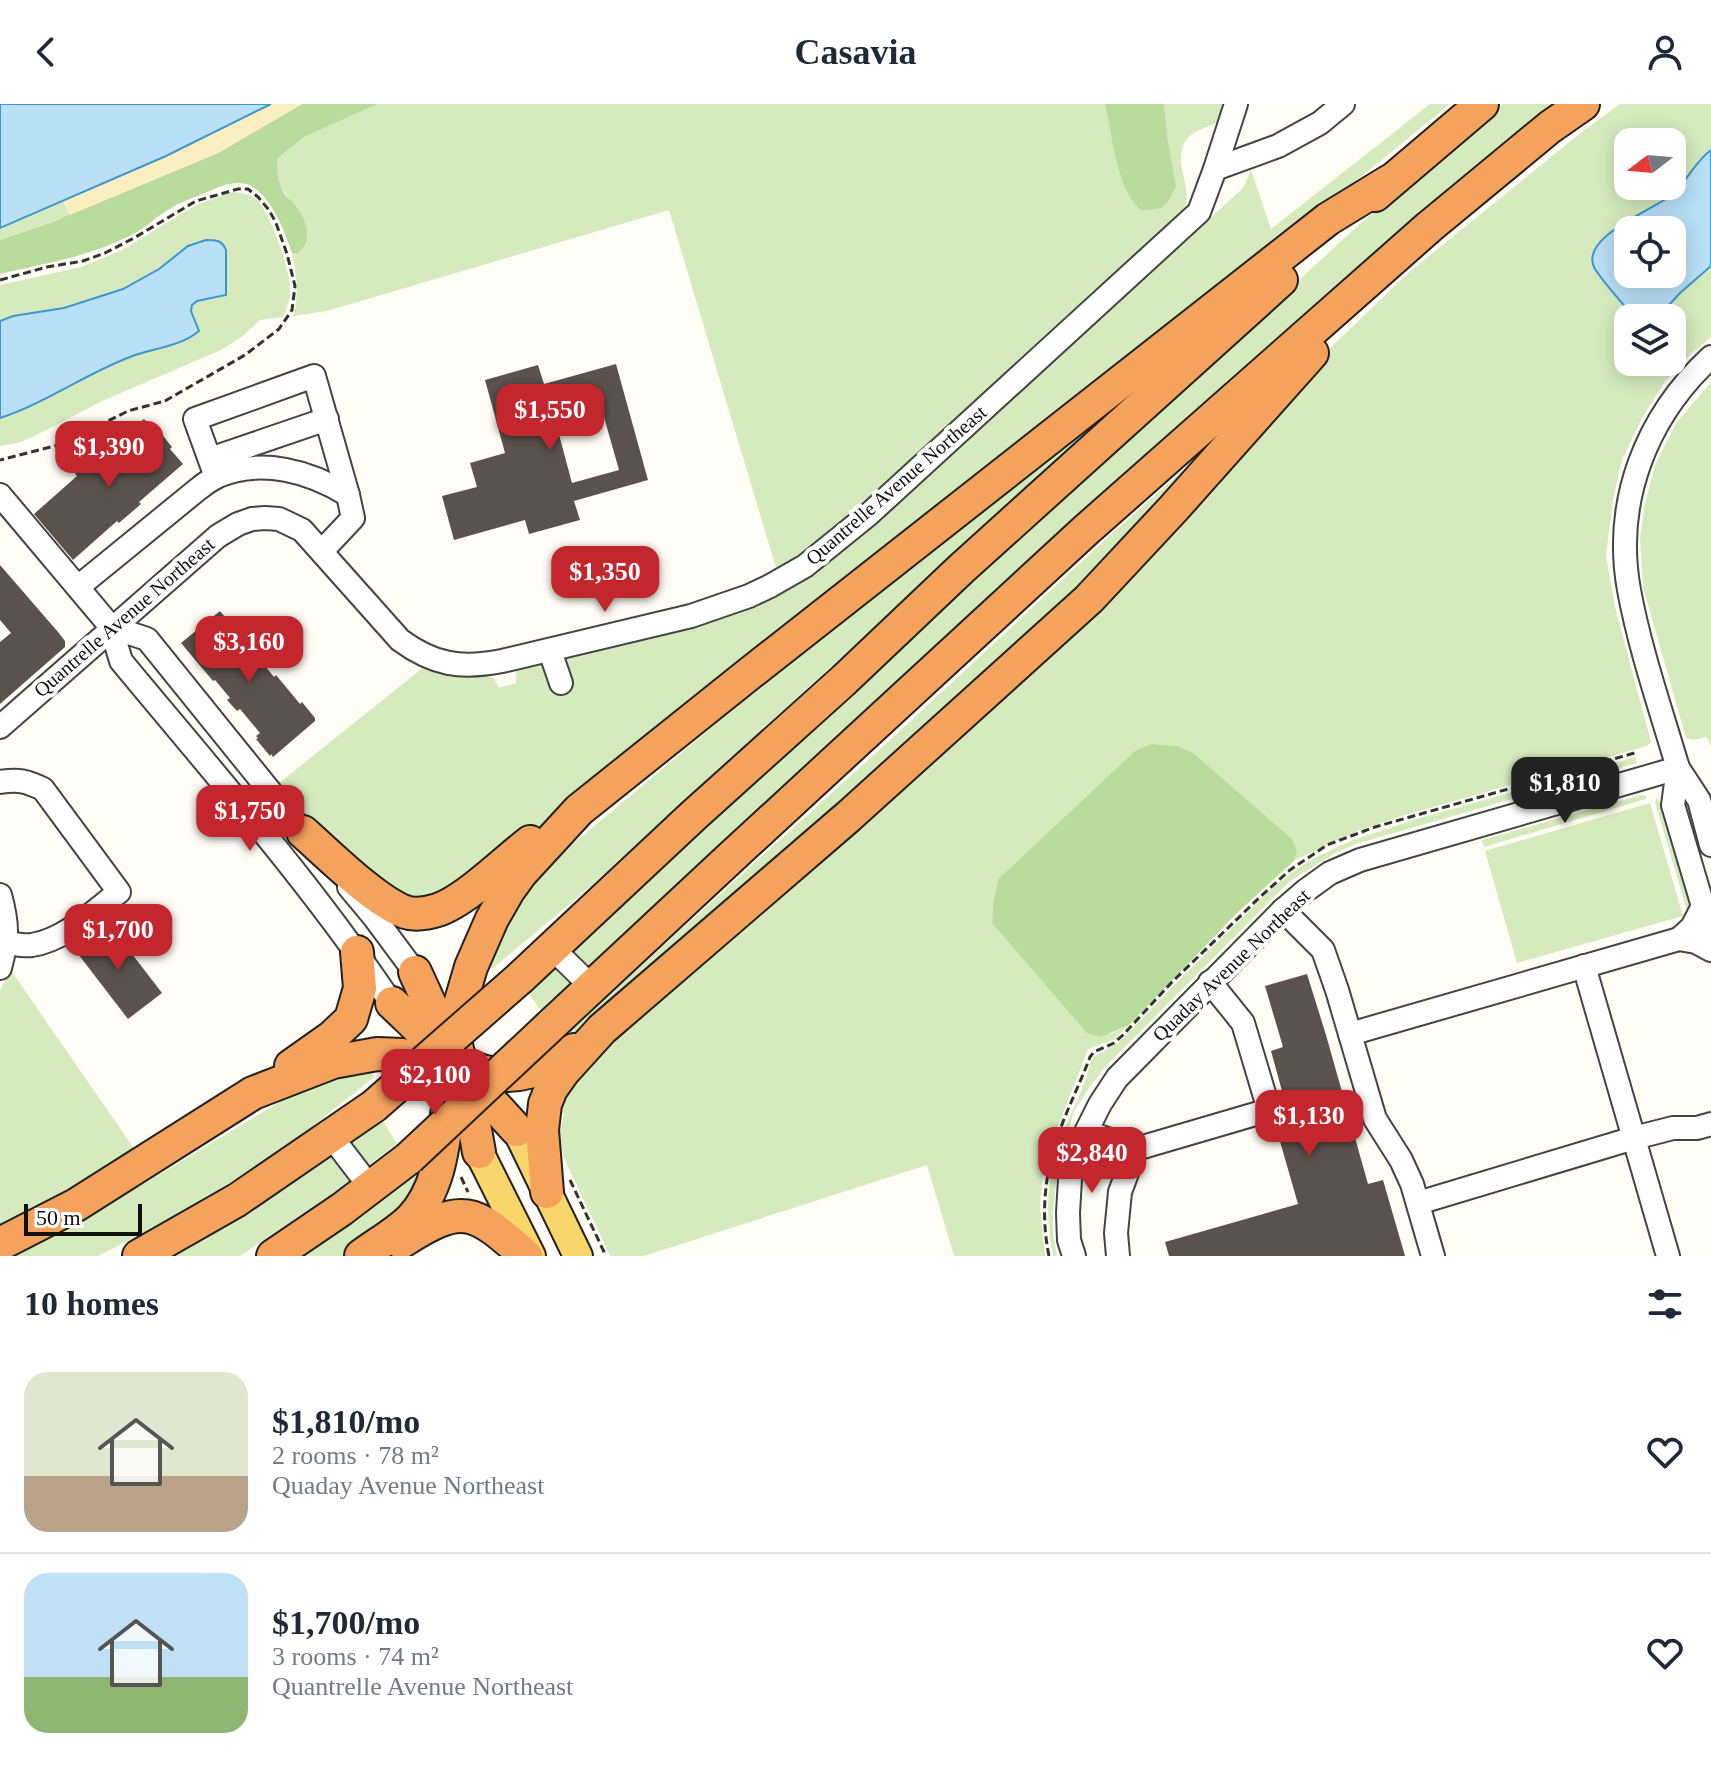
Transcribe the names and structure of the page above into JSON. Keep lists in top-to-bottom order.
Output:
{
  "streets": {
    "street": ["Quantrelle Avenue Northeast", "Quaday Avenue Northeast"]
  },
  "scale_bar": "50 m",
  "north": "left",
  "page": {
    "header": "Casavia",
    "price": [
      "$1,550",
      "$1,390",
      "$1,350",
      "$3,160",
      "$1,810",
      "$1,750",
      "$1,700",
      "$2,100",
      "$1,130",
      "$2,840"
    ],
    "scale": "50 m",
    "heading": "10 homes",
    "list": [
      {
        "name": "$1,810/mo",
        "note": "2 rooms · 78 m² · Quaday Avenue Northeast"
      },
      {
        "name": "$1,700/mo",
        "note": "3 rooms · 74 m² · Quantrelle Avenue Northeast"
      }
    ]
  }
}
